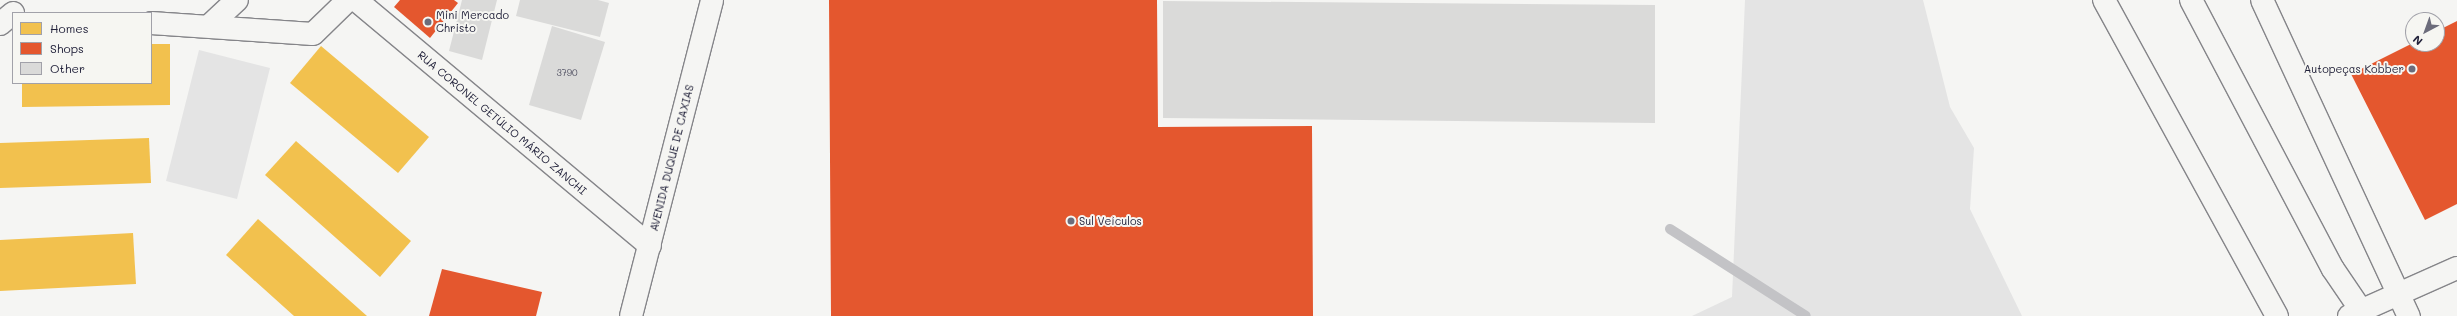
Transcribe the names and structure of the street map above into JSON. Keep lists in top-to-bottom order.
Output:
{
  "streets": {
    "street": ["RUA CORONEL GETÚLIO MÁRIO ZANCHI", "AVENIDA DUQUE DE CAXIAS"]
  },
  "crossings": [
    ["RUA CORONEL GETÚLIO MÁRIO ZANCHI", "AVENIDA DUQUE DE CAXIAS"]
  ],
  "places": ["Mini Mercado Christo", "Autopeças Kobber", "Sul Veículos"],
  "house_numbers": ["3790"],
  "legend": ["Homes", "Shops", "Other"],
  "north": "bottom left"
}
